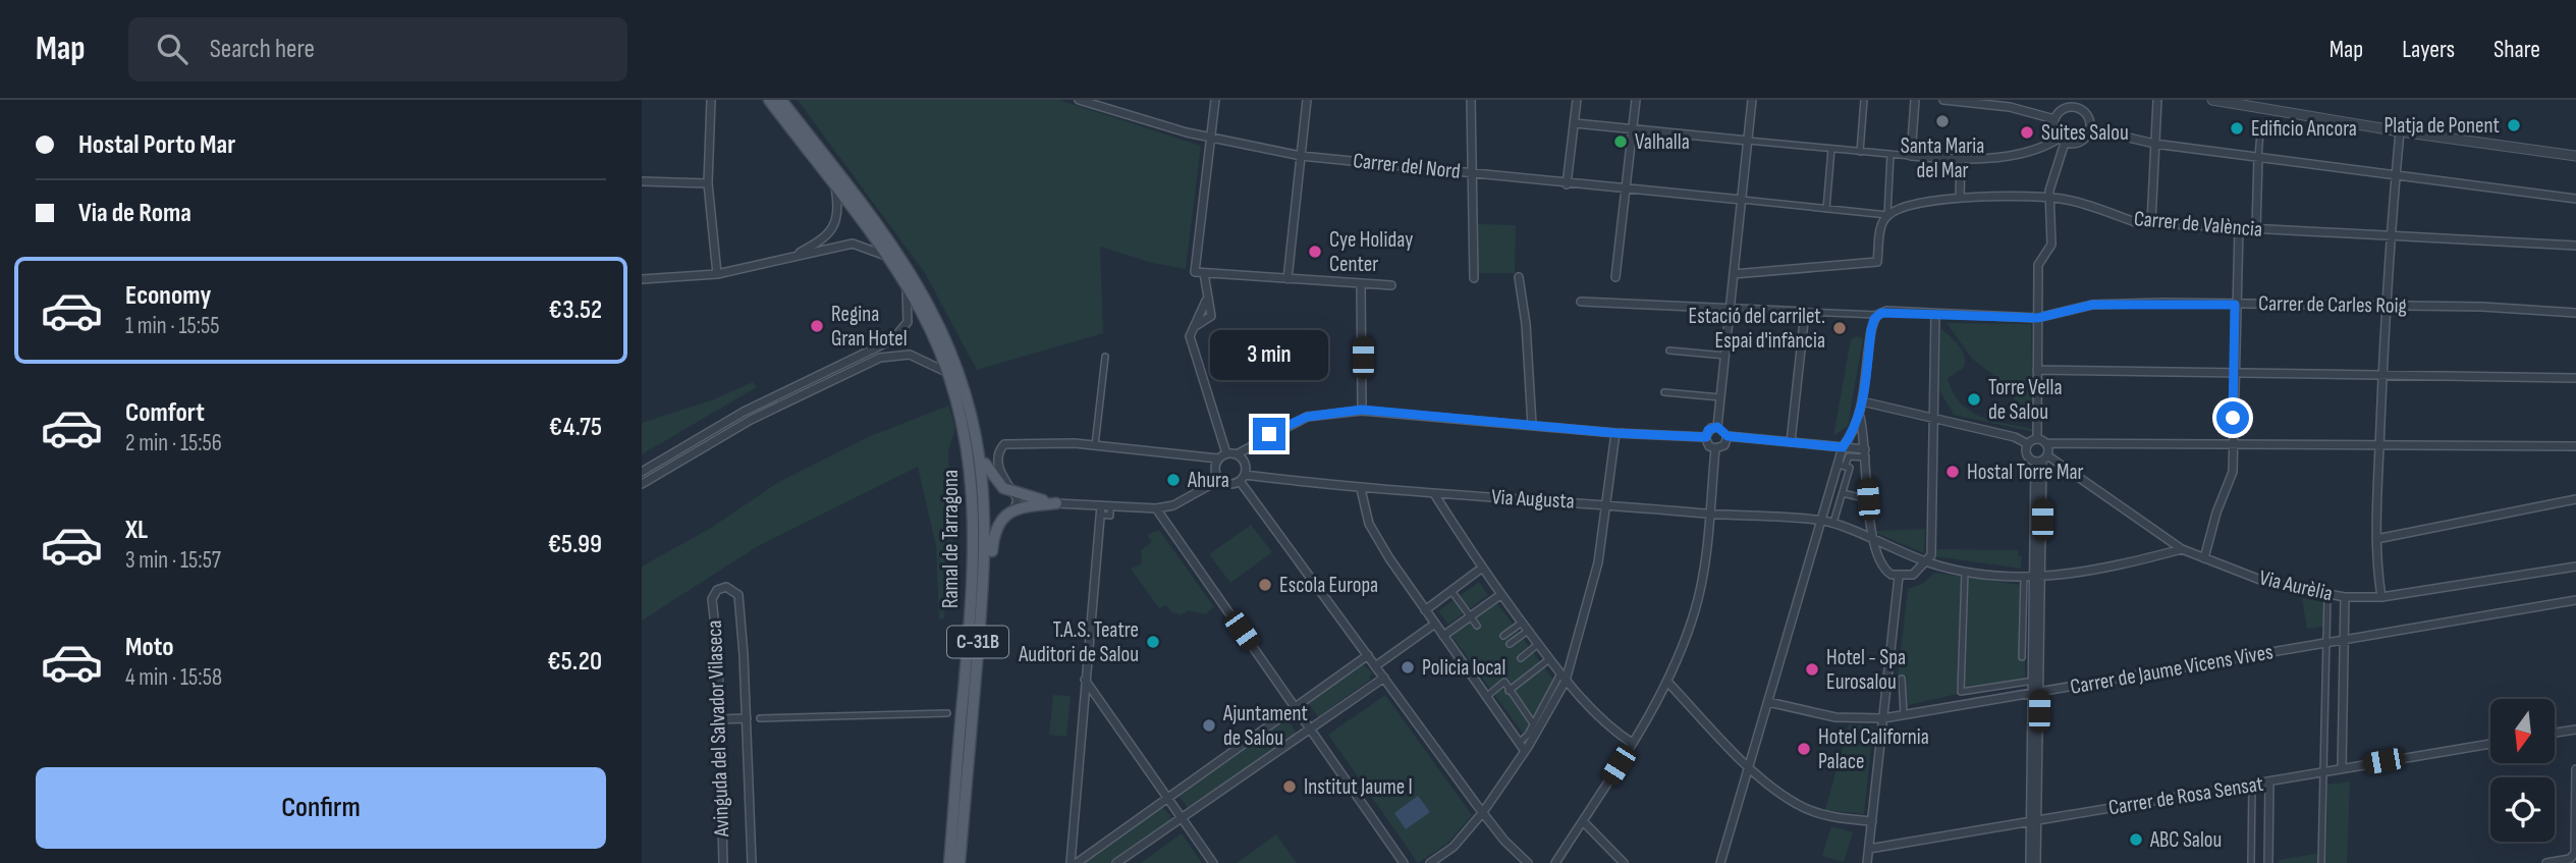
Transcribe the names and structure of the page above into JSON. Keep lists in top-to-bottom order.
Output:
{
  "streets": {
    "main road": ["Ramal de Tarragona", "C-31B"],
    "street": [
      "Carrer del Nord",
      "Carrer de València",
      "Carrer de Carles Roig",
      "Via Augusta",
      "Via Aurèlia",
      "Carrer de Jaume Vicens Vives",
      "Avinguda del Salvador Vilaseca",
      "Carrer de Rosa Sensat"
    ]
  },
  "crossings": [
    ["Carrer del Nord", "Carrer de València"],
    ["Via Augusta", "Via Aurèlia"],
    ["Ramal de Tarragona", "C-31B"]
  ],
  "places": [
    "Santa Maria del Mar",
    "Platja de Ponent",
    "Edificio Ancora",
    "Suites Salou",
    "Valhalla",
    "Cye Holiday Center",
    "Regina Gran Hotel",
    "Estació del carrilet. Espai d'infància",
    "Torre Vella de Salou",
    "Hostal Torre Mar",
    "Ahura",
    "Escola Europa",
    "T.A.S. Teatre Auditori de Salou",
    "Policia local",
    "Hotel - Spa Eurosalou",
    "Ajuntament de Salou",
    "Hotel California Palace",
    "Institut Jaume I",
    "ABC Salou"
  ],
  "north": "bottom",
  "page": {
    "header": "Map",
    "search": "Search here",
    "nav": ["Map", "Layers", "Share"],
    "banner": ["Hostal Porto Mar", "Via de Roma"],
    "list": [
      {
        "name": "Economy",
        "note": "1 min · 15:55",
        "value": "€3.52"
      },
      {
        "name": "Comfort",
        "note": "2 min · 15:56",
        "value": "€4.75"
      },
      {
        "name": "XL",
        "note": "3 min · 15:57",
        "value": "€5.99"
      },
      {
        "name": "Moto",
        "note": "4 min · 15:58",
        "value": "€5.20"
      }
    ],
    "bubble": "3 min",
    "buttons": "Confirm"
  }
}
